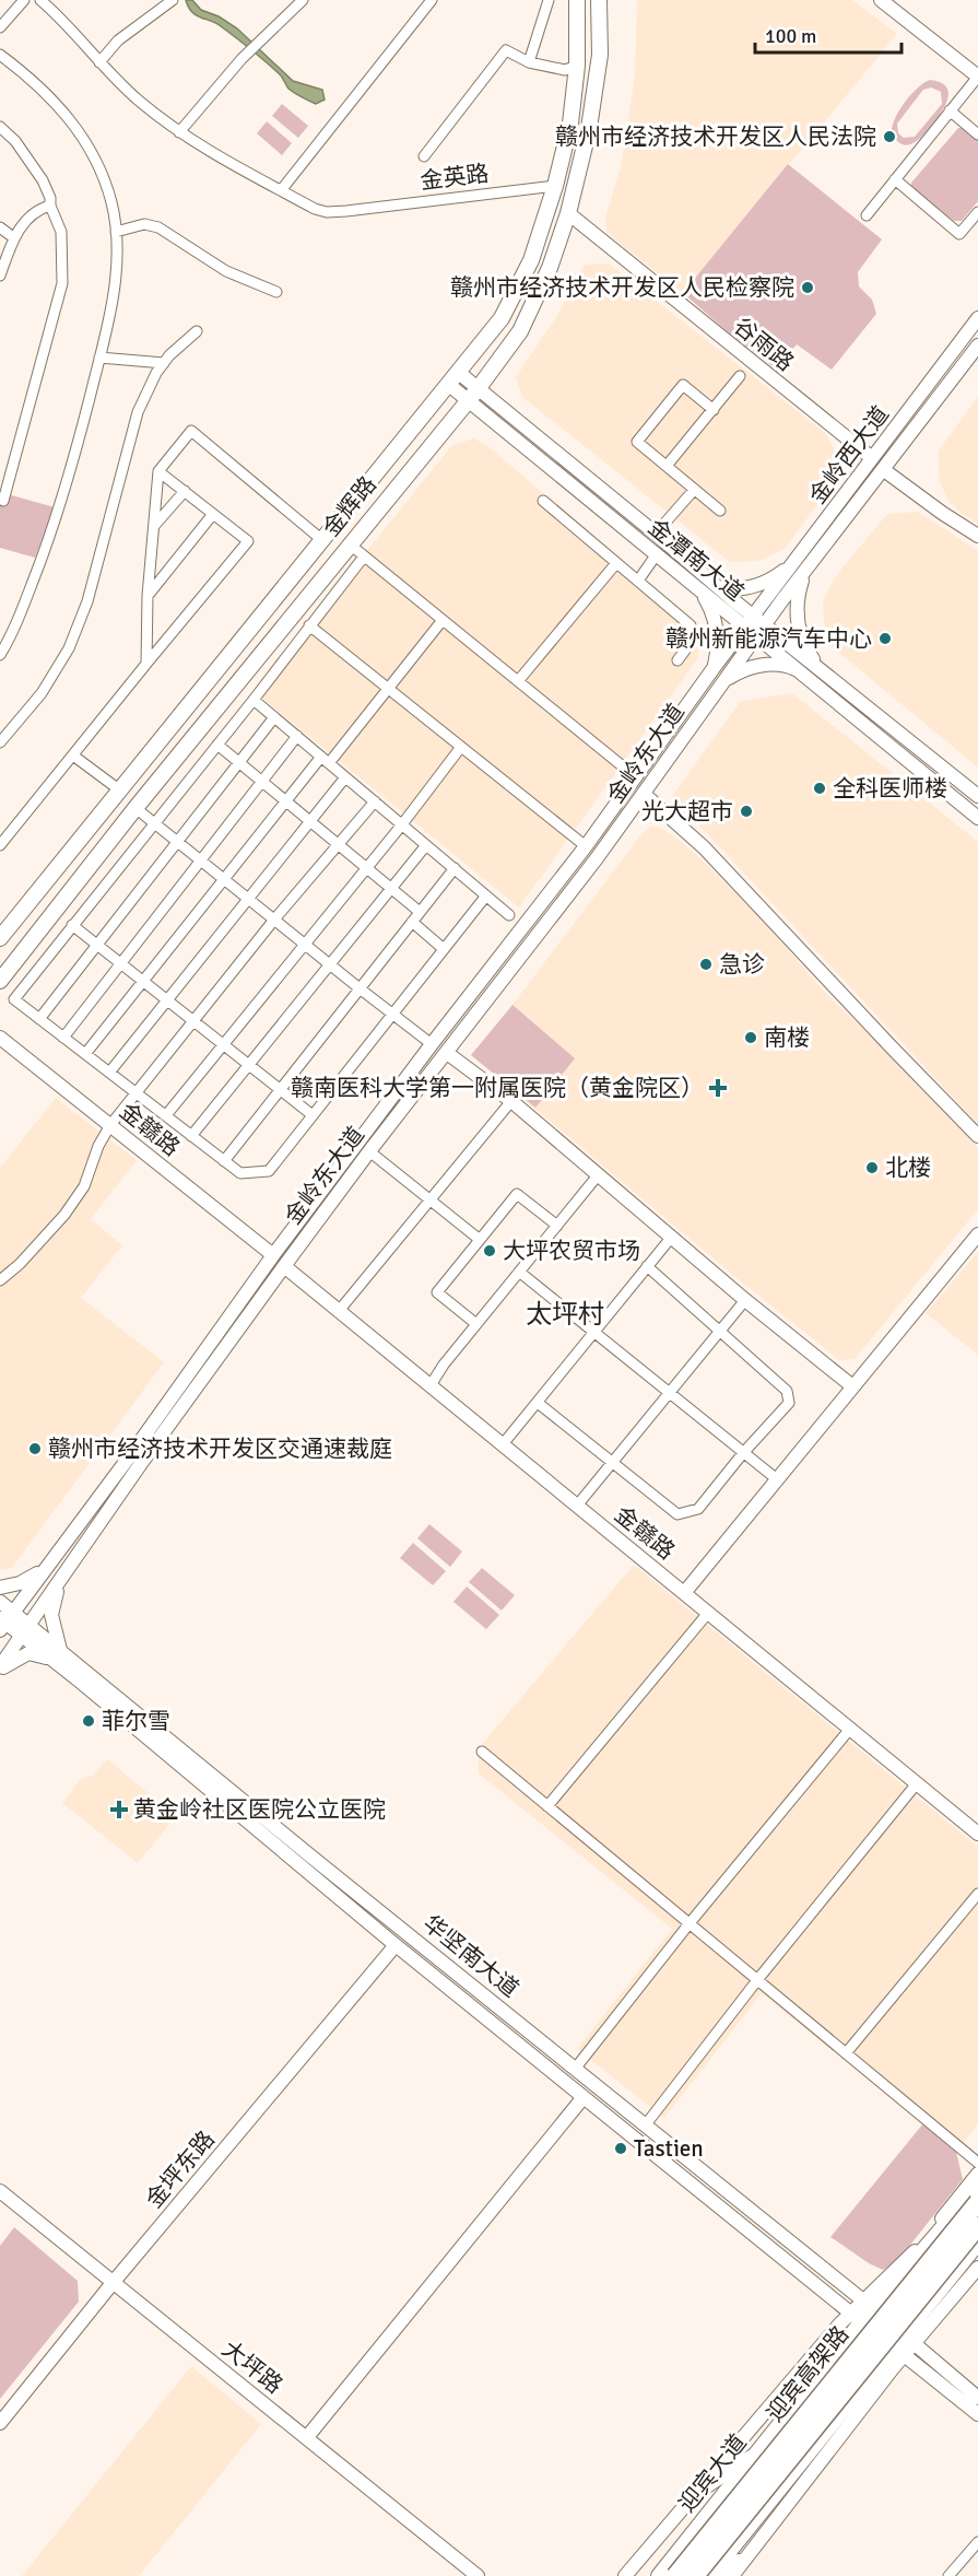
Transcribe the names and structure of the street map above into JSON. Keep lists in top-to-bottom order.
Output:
{
  "streets": {
    "highway": ["迎宾高架路"],
    "main road": [
      "谷雨路",
      "金岭西大道",
      "金辉路",
      "金潭南大道",
      "金岭东大道",
      "金赣路",
      "华坚南大道",
      "金坪东路",
      "大坪路",
      "迎宾大道"
    ],
    "street": ["金英路"]
  },
  "crossings": [
    ["金英路", "金辉路"],
    ["谷雨路", "金岭西大道"],
    ["谷雨路", "金辉路"],
    ["金岭西大道", "金潭南大道"],
    ["金岭西大道", "金岭东大道"],
    ["金辉路", "金潭南大道"],
    ["金潭南大道", "金岭东大道"],
    ["金岭东大道", "金赣路"],
    ["金岭东大道", "华坚南大道"],
    ["华坚南大道", "金坪东路"],
    ["华坚南大道", "迎宾大道"],
    ["金坪东路", "大坪路"]
  ],
  "districts": ["太坪村"],
  "places": {
    "other": [
      "赣州市经济技术开发区人民法院",
      "赣州市经济技术开发区人民检察院",
      "赣州新能源汽车中心",
      "全科医师楼",
      "光大超市",
      "急诊",
      "南楼",
      "北楼",
      "大坪农贸市场",
      "赣州市经济技术开发区交通速裁庭",
      "菲尔雪",
      "Tastien"
    ],
    "health": ["赣南医科大学第一附属医院（黄金院区）", "黄金岭社区医院公立医院"]
  },
  "scale_bar": "100 m"
}
